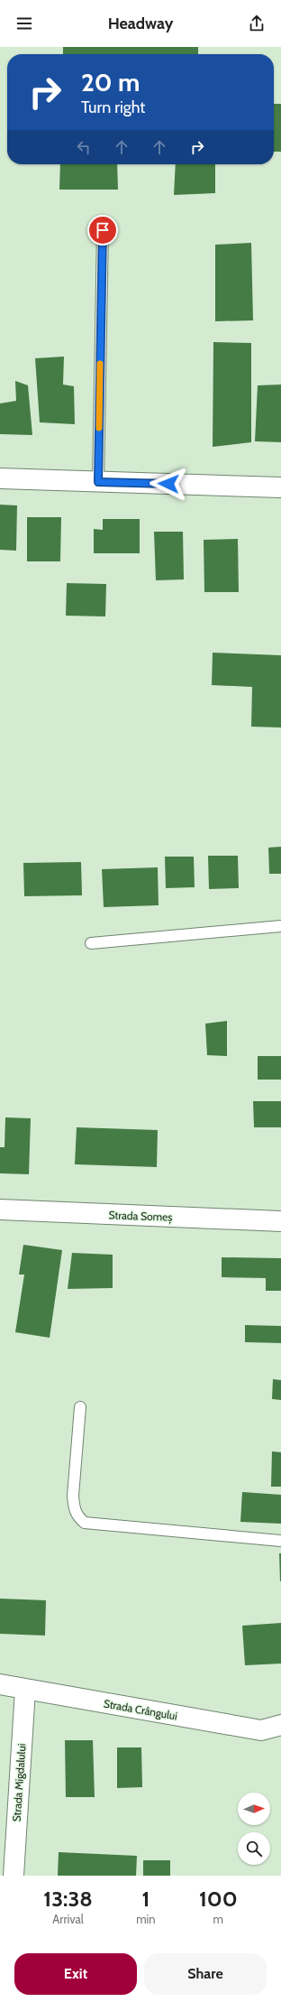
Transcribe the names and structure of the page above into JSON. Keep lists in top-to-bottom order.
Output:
{
  "streets": {
    "street": ["Strada Someș", "Strada Crângului", "Strada Migdalului"]
  },
  "crossings": [
    ["Strada Crângului", "Strada Migdalului"]
  ],
  "north": "right",
  "page": {
    "header": "Headway",
    "turn": ["20 m", "Turn right"],
    "eta": [
      "13:38",
      "Arrival",
      "1",
      "min",
      "100",
      "m"
    ],
    "buttons": ["Exit", "Share"]
  }
}
